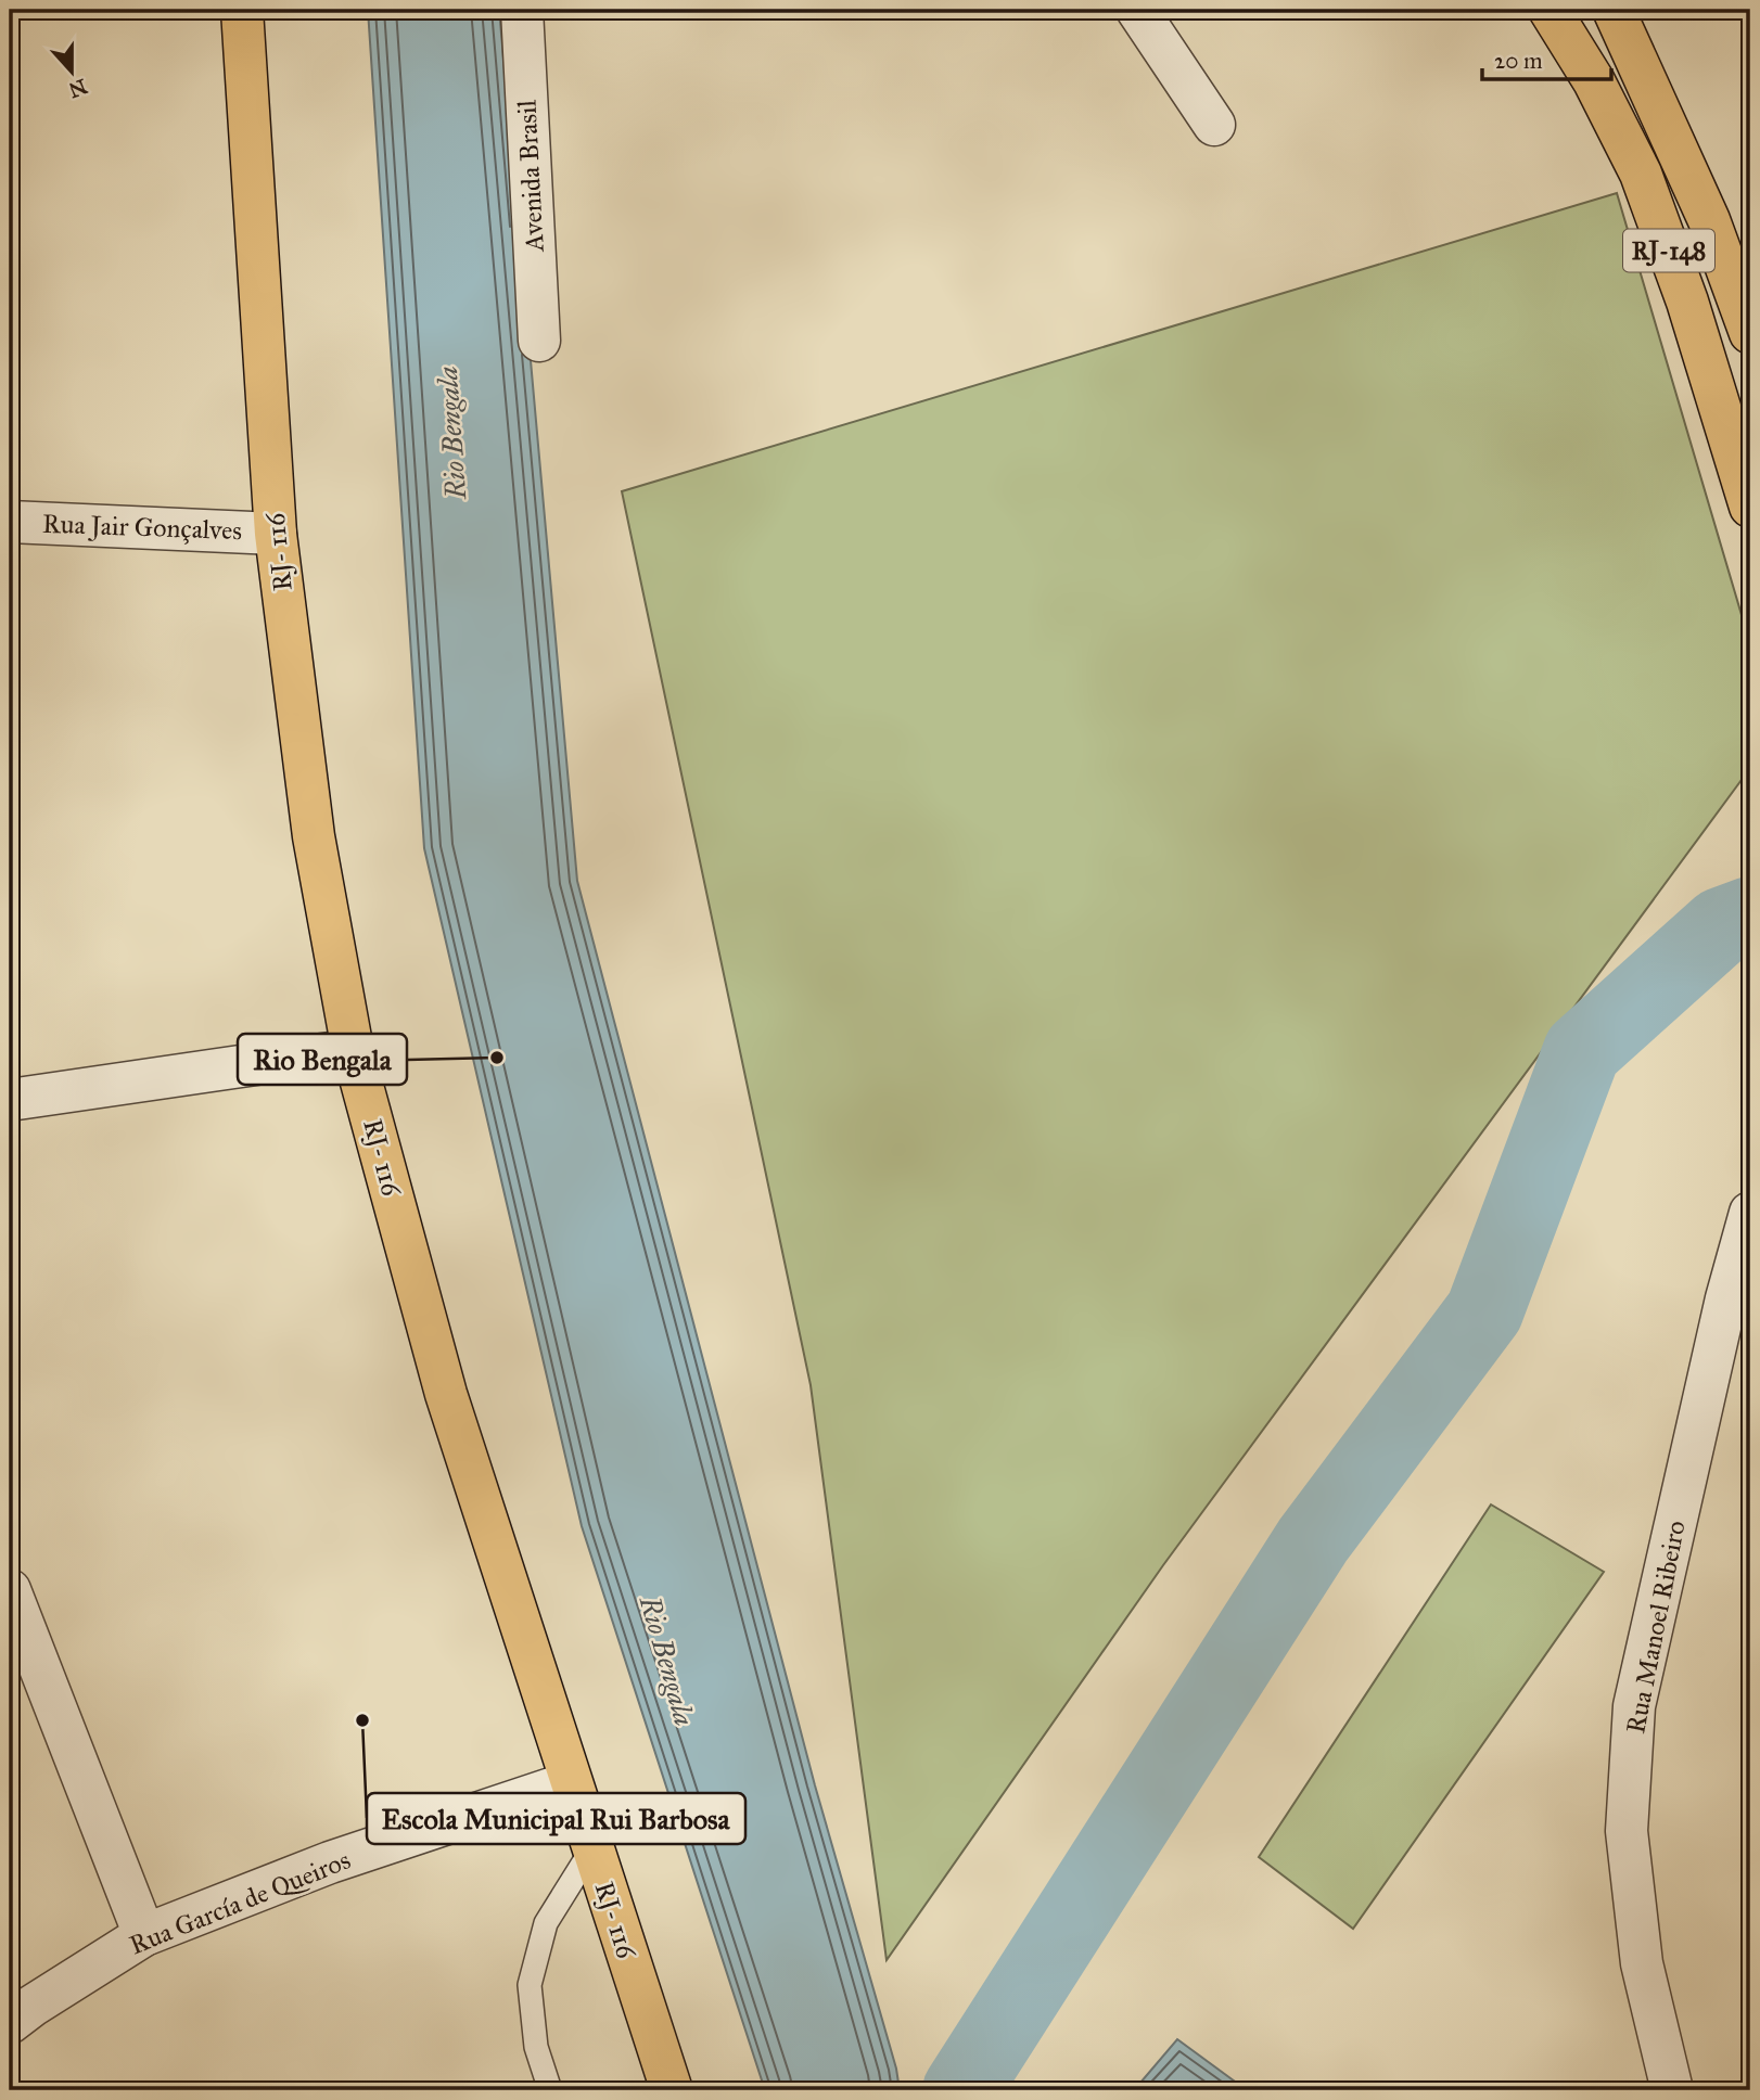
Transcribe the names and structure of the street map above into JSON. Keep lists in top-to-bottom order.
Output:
{
  "streets": {
    "main road": ["RJ-148", "RJ- 116"],
    "street": [
      "Avenida Brasil",
      "Rua Jair Gonçalves",
      "Rua Manoel Ribeiro",
      "Rua García de Queiros"
    ]
  },
  "crossings": [
    ["Rua Jair Gonçalves", "RJ- 116"],
    ["RJ- 116", "Rua García de Queiros"]
  ],
  "water": ["Rio Bengala"],
  "places": ["Rio Bengala", "Escola Municipal Rui Barbosa"],
  "scale_bar": "20 m",
  "north": "bottom"
}
